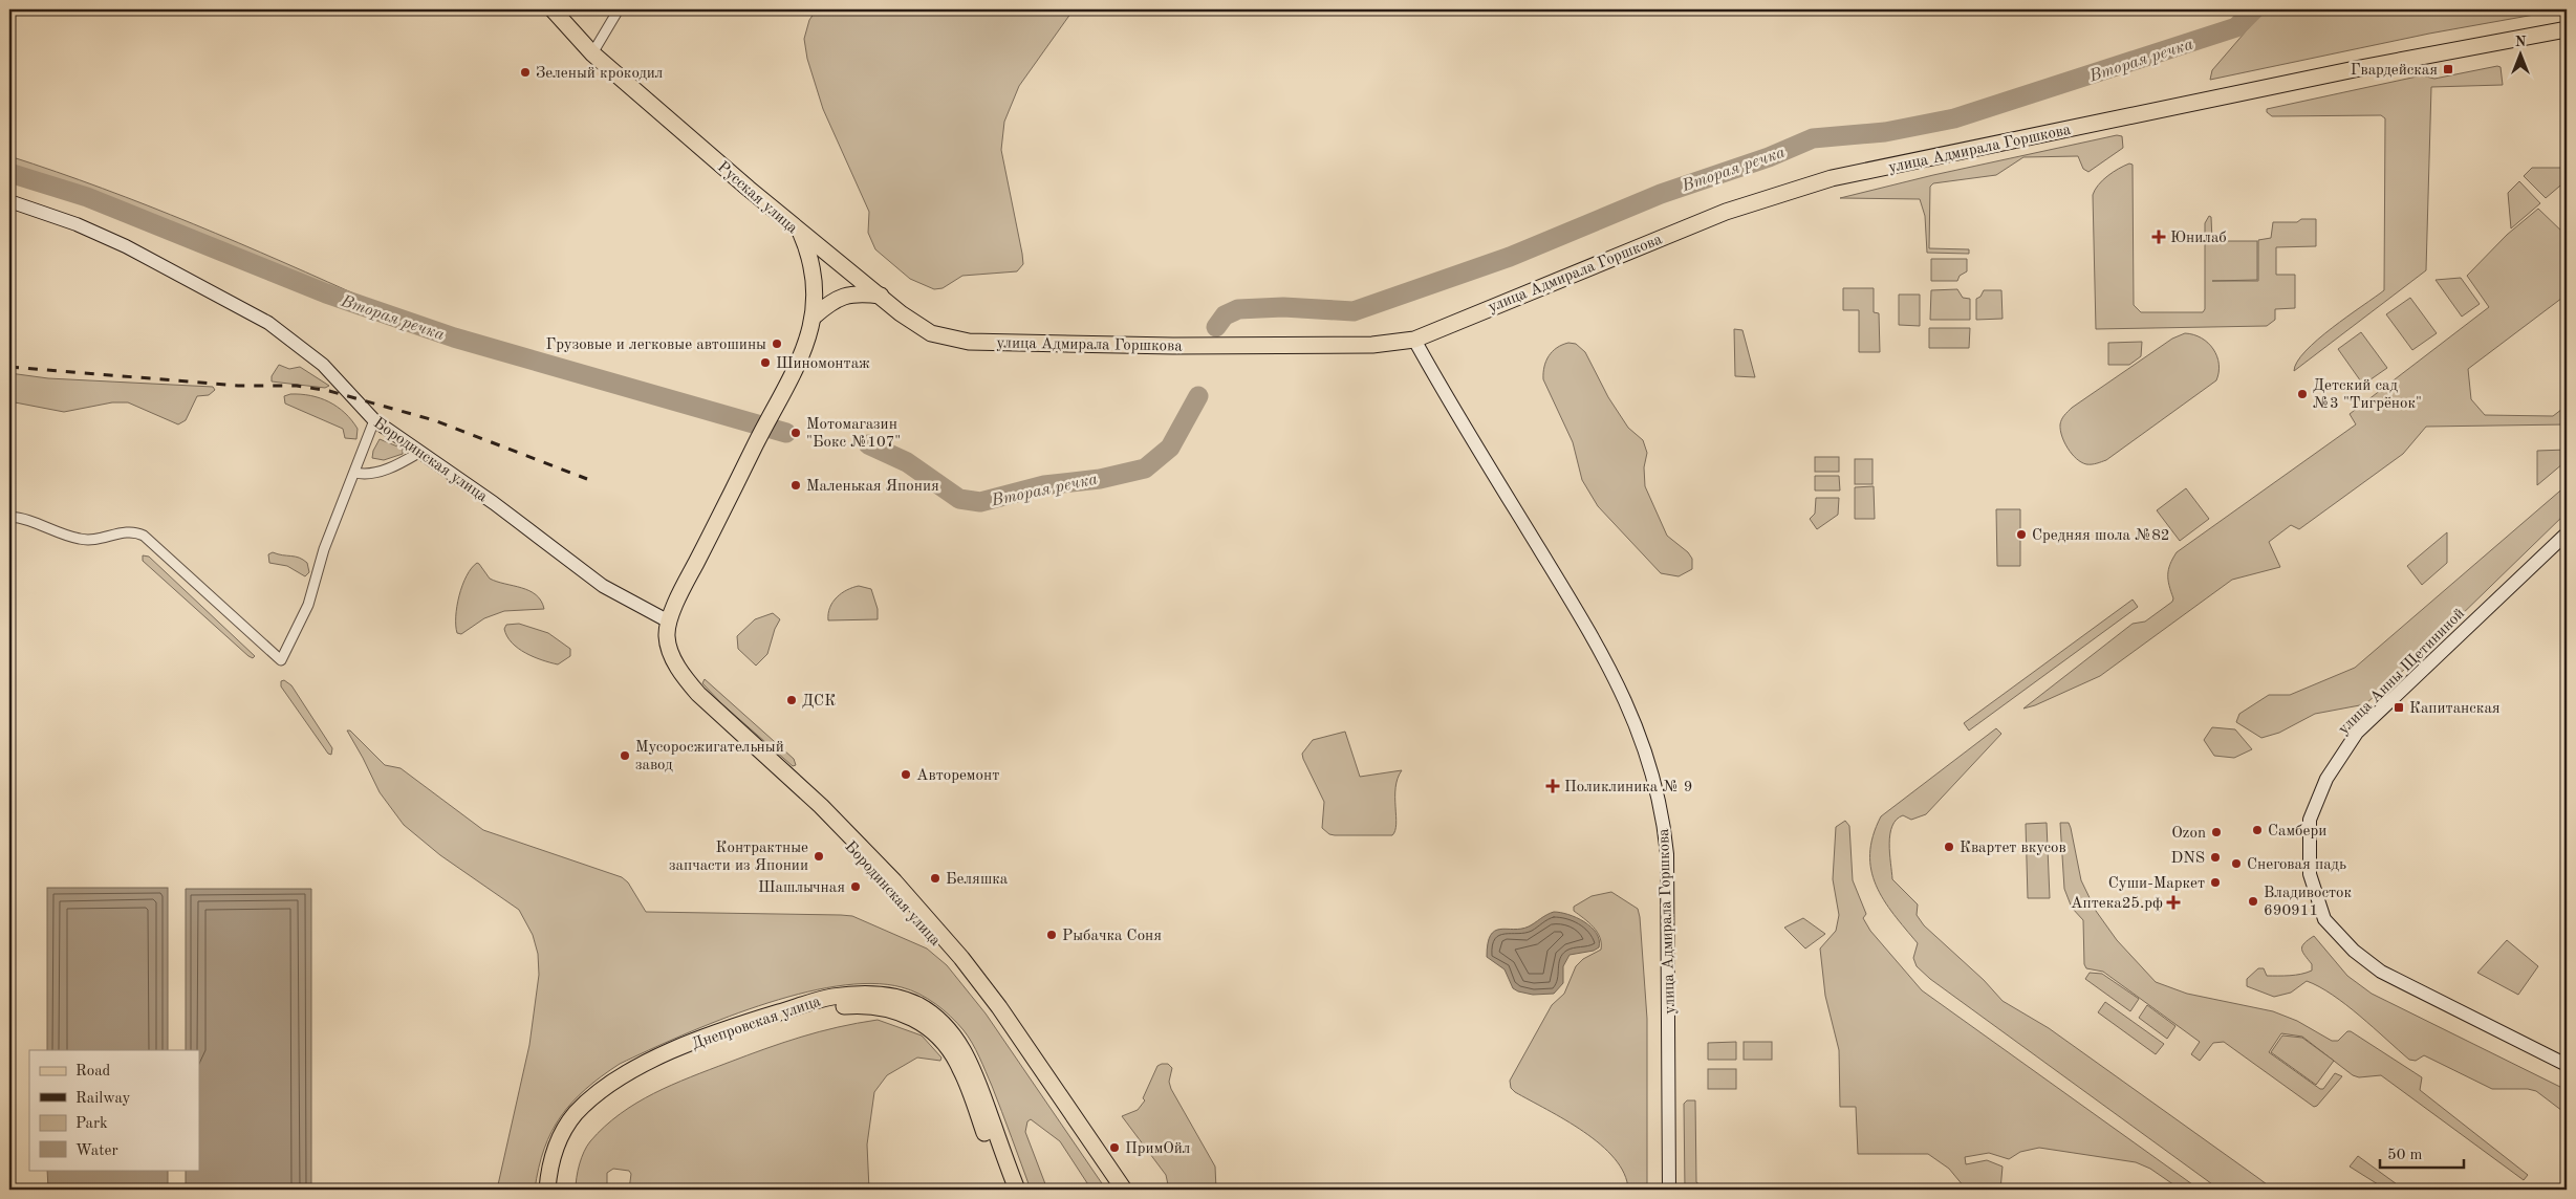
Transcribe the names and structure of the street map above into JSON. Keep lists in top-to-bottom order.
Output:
{
  "streets": {
    "main road": [
      "улица Адмирала Горшкова",
      "Русская улица",
      "Бородинская улица",
      "улица Анны Щетининой",
      "Днепровская улица"
    ]
  },
  "crossings": [
    ["улица Адмирала Горшкова", "Русская улица"],
    ["Русская улица", "Бородинская улица"]
  ],
  "water": ["Вторая речка"],
  "places": {
    "transit": ["Гвардейская", "Капитанская"],
    "other": [
      "Зеленый крокодил",
      "Грузовые и легковые автошины",
      "Шиномонтаж",
      "Детский сад №3 \"Тигрёнок\"",
      "Мотомагазин \"Бокс №107\"",
      "Маленькая Япония",
      "Средняя шола №82",
      "ДСК",
      "Мусоросжигательный завод",
      "Авторемонт",
      "Самбери",
      "Ozon",
      "Квартет вкусов",
      "Контрактные запчасти из Японии",
      "DNS",
      "Снеговая падь",
      "Беляшка",
      "Суши-Маркет",
      "Шашлычная",
      "Владивосток 690911",
      "Рыбачка Соня",
      "ПримОйл"
    ],
    "health": ["Юнилаб", "Поликлиника № 9", "Аптека25.рф"]
  },
  "legend": [
    "Road",
    "Railway",
    "Park",
    "Water"
  ],
  "scale_bar": "50 m",
  "north": "top"
}
